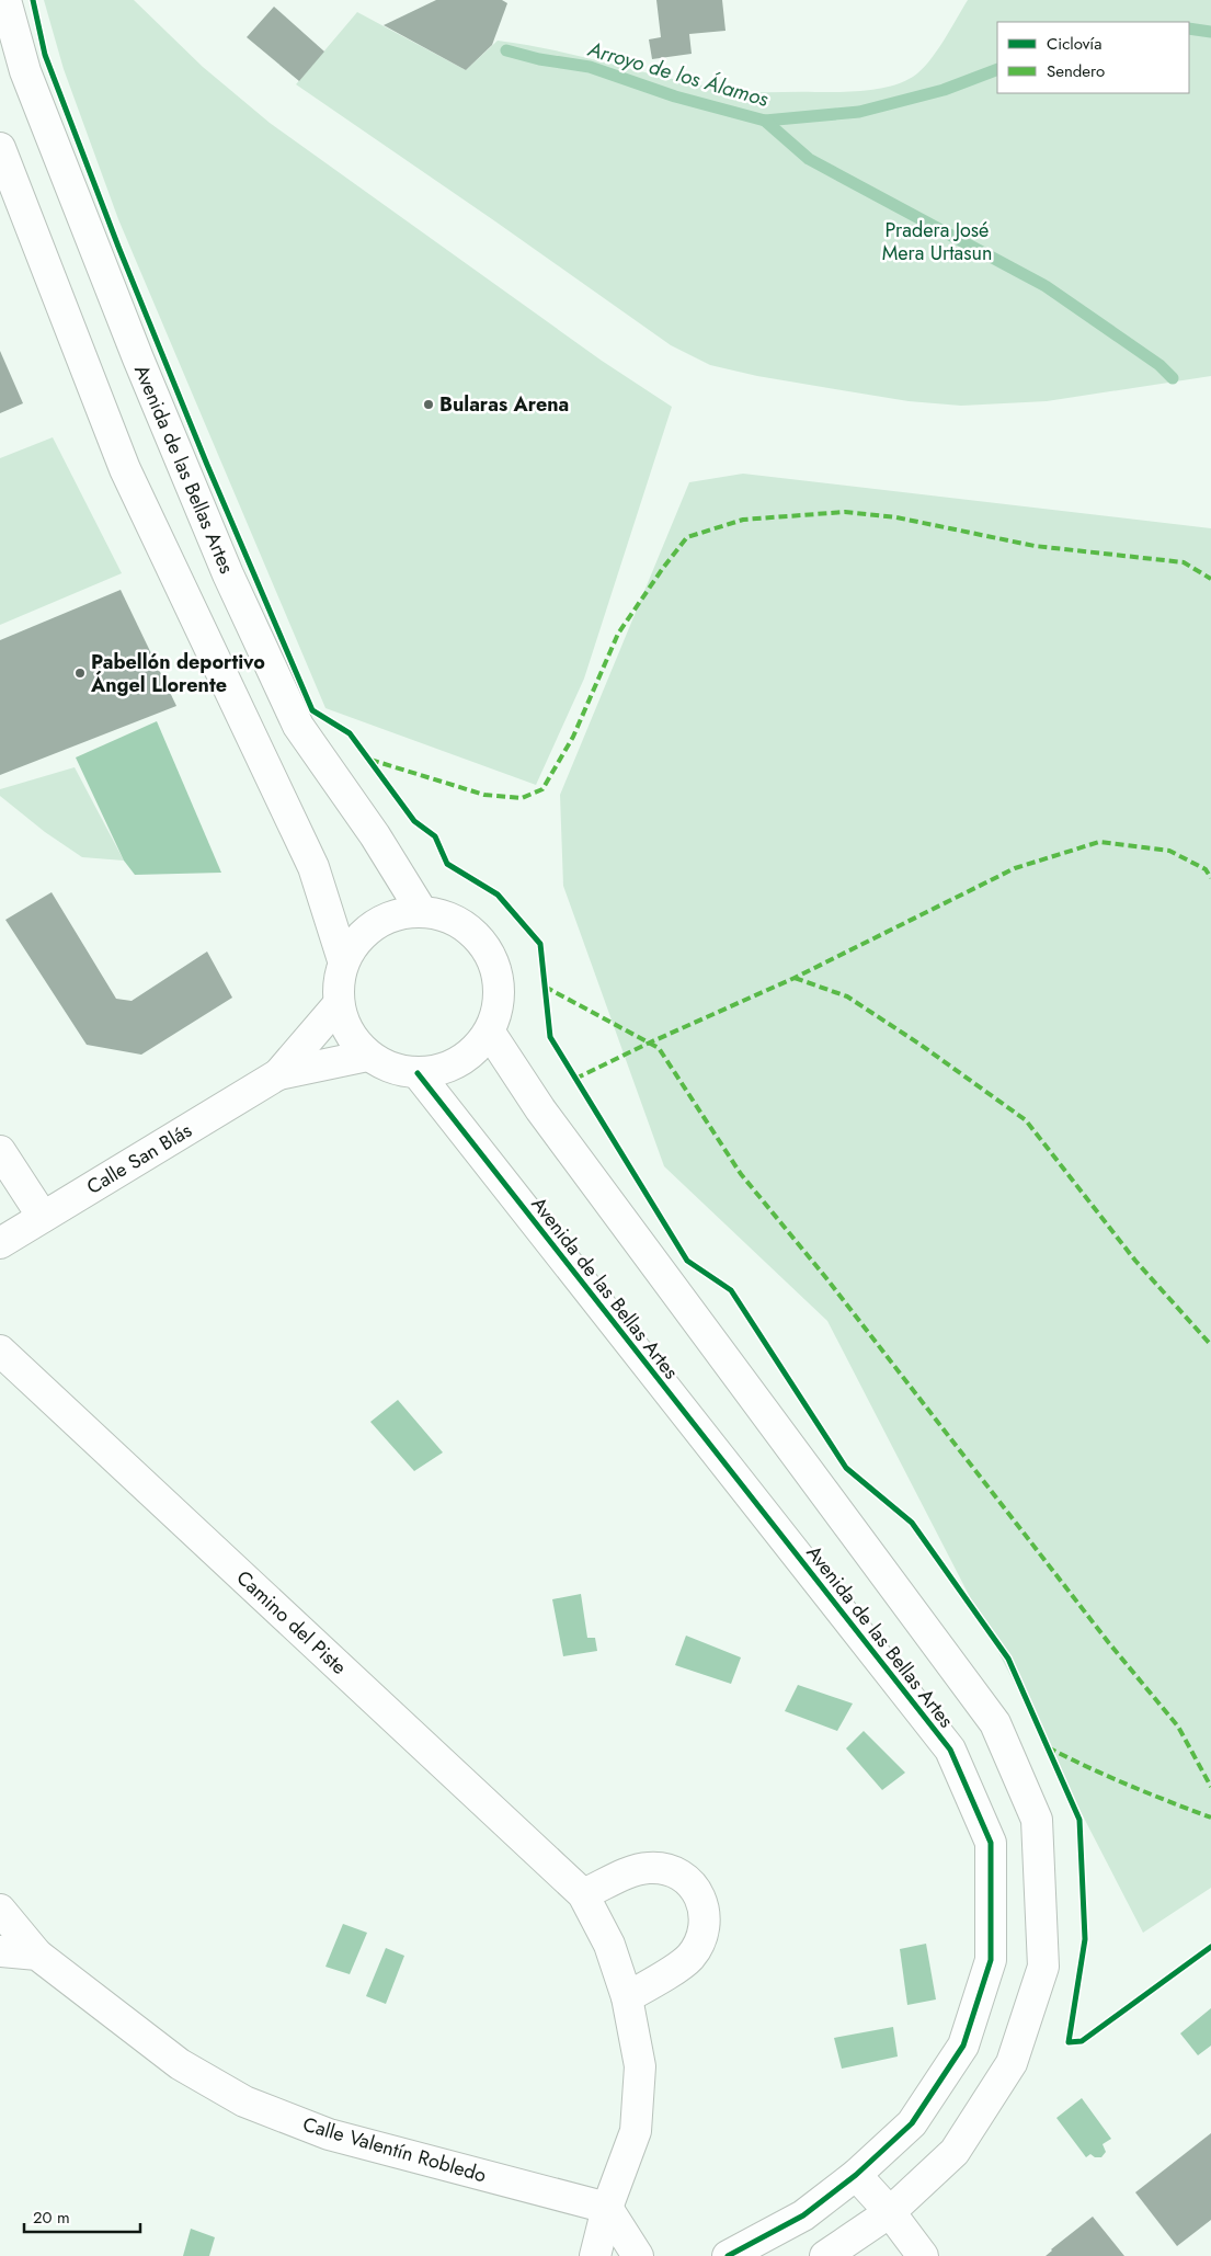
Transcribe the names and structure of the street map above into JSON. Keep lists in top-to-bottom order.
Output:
{
  "streets": {
    "street": [
      "Avenida de las Bellas Artes",
      "Calle San Blás",
      "Camino del Piste",
      "Calle Valentín Robledo"
    ]
  },
  "crossings": [
    ["Avenida de las Bellas Artes", "Calle San Blás"],
    ["Camino del Piste", "Calle Valentín Robledo"]
  ],
  "water": ["Arroyo de los Álamos"],
  "parks": ["Pradera José Mera Urtasun"],
  "places": ["Bularas Arena", "Pabellón deportivo Ángel Llorente"],
  "legend": ["Ciclovía", "Sendero"],
  "scale_bar": "20 m"
}
